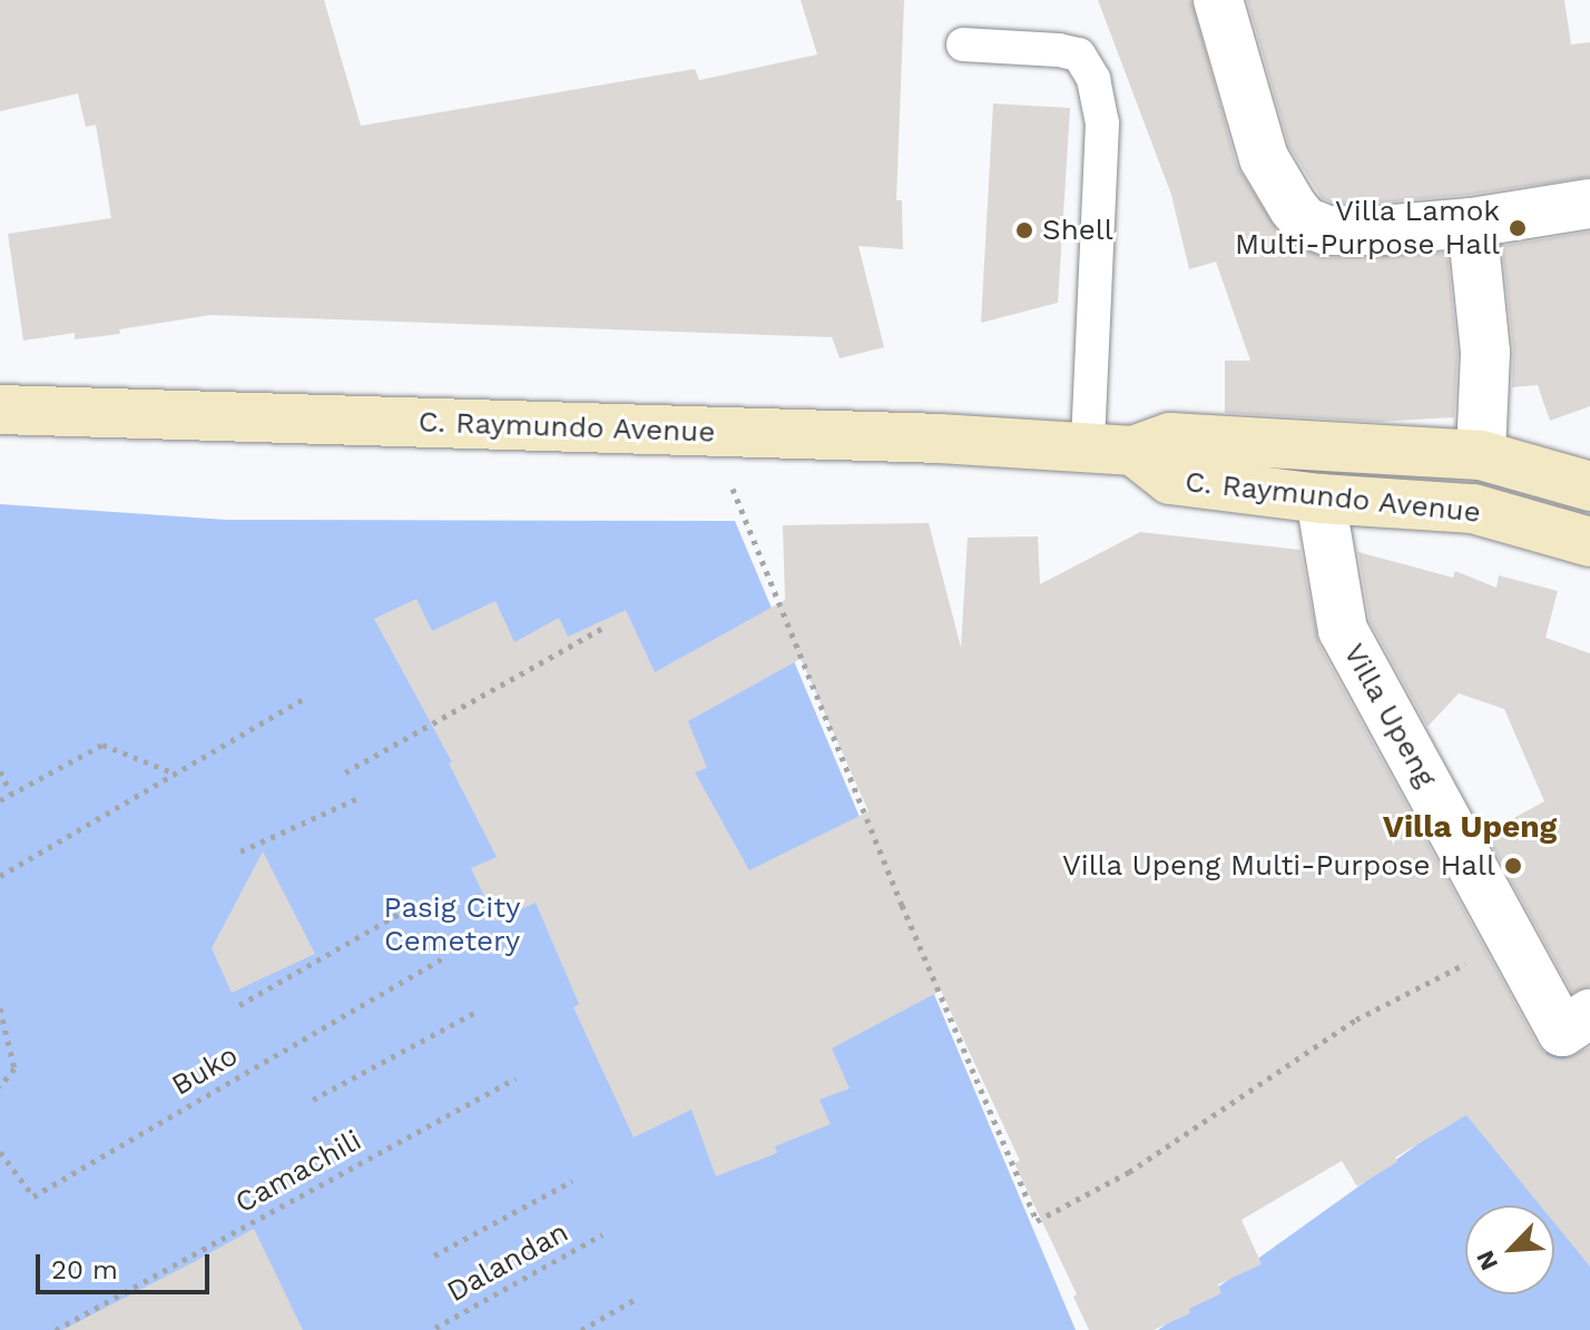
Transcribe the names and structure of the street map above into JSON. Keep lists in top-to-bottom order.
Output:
{
  "streets": {
    "main road": ["C. Raymundo Avenue"],
    "street": ["Villa Upeng"],
    "path": ["Buko", "Camachili", "Dalandan"]
  },
  "crossings": [
    ["C. Raymundo Avenue", "Villa Upeng"]
  ],
  "districts": ["Villa Upeng"],
  "parks": ["Pasig City Cemetery"],
  "places": ["Villa Lamok Multi-Purpose Hall", "Shell", "Villa Upeng Multi-Purpose Hall"],
  "scale_bar": "20 m",
  "north": "bottom left"
}
